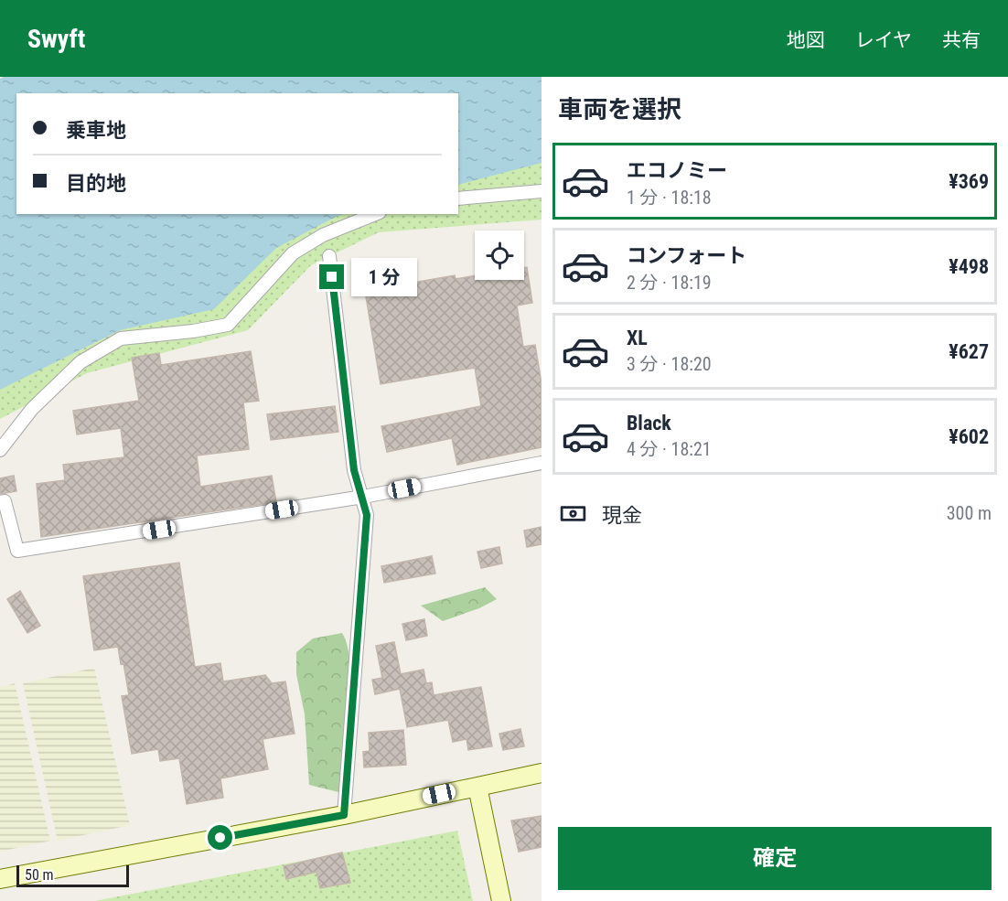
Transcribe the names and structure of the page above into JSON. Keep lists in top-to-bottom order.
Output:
{
  "scale_bar": "50 m",
  "page": {
    "header": "Swyft",
    "nav": ["地図", "レイヤ", "共有"],
    "heading": "車両を選択",
    "banner": ["乗車地", "目的地"],
    "list": [
      {
        "name": "エコノミー",
        "note": "1 分 · 18:18",
        "value": "¥369"
      },
      {
        "name": "コンフォート",
        "note": "2 分 · 18:19",
        "value": "¥498"
      },
      {
        "name": "XL",
        "note": "3 分 · 18:20",
        "value": "¥627"
      },
      {
        "name": "Black",
        "note": "4 分 · 18:21",
        "value": "¥602"
      }
    ],
    "bubble": "1 分",
    "pay": ["現金", "300 m"],
    "buttons": "確定",
    "scale": "50 m"
  }
}
